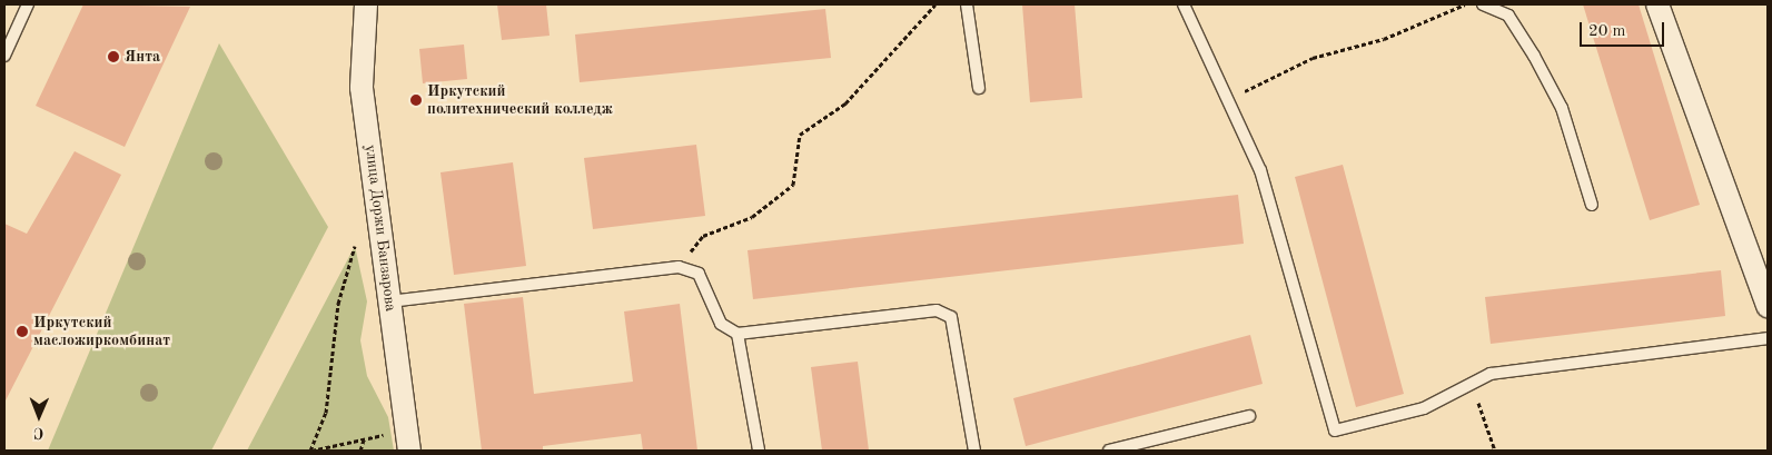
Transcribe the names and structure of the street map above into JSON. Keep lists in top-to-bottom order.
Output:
{
  "streets": {
    "street": ["улица Доржи Банзарова"]
  },
  "places": ["Янта", "Иркутский политехнический колледж", "Иркутский масложиркомбинат"],
  "scale_bar": "20 m",
  "north": "bottom"
}
